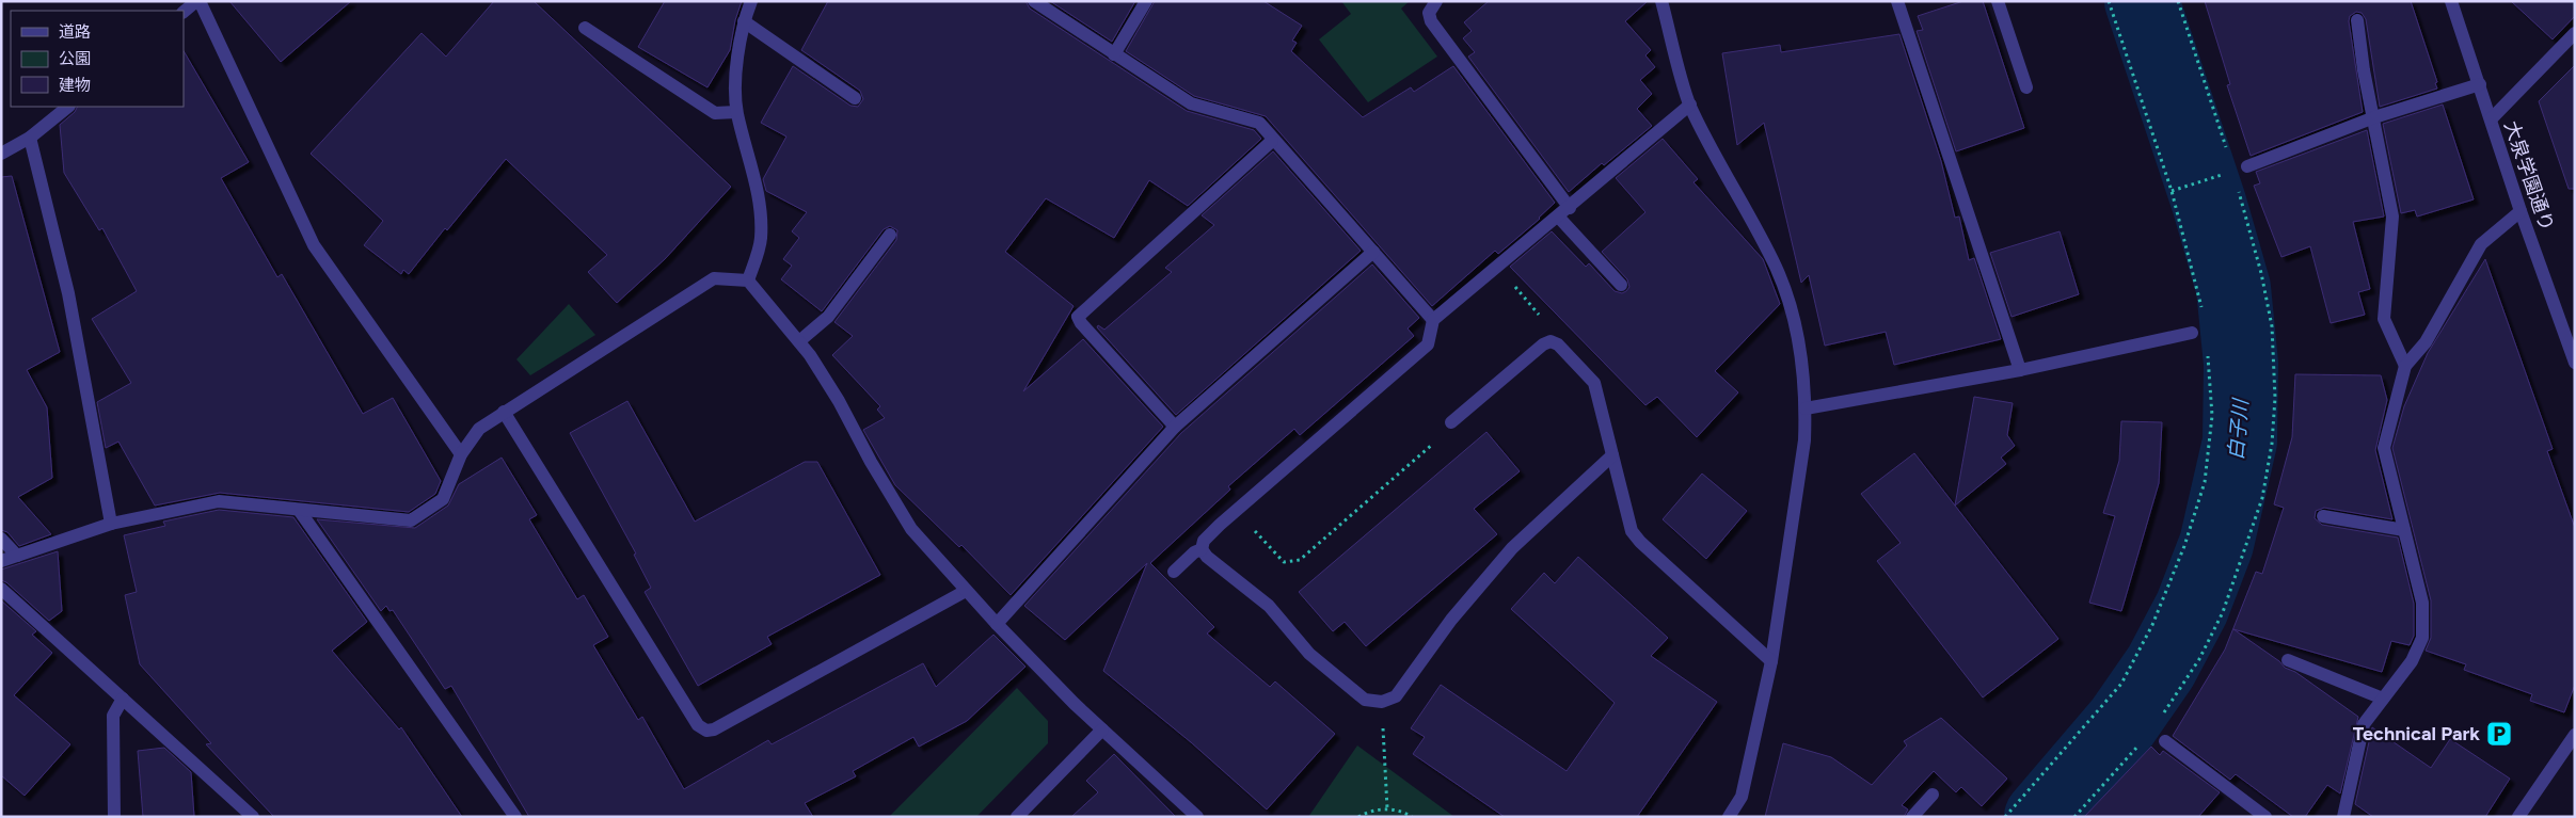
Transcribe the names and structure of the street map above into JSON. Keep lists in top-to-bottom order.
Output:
{
  "streets": {
    "street": ["大泉学園通り"]
  },
  "water": ["白子川"],
  "places": {
    "parking": ["Technical Park"]
  },
  "legend": ["道路", "公園", "建物"]
}
